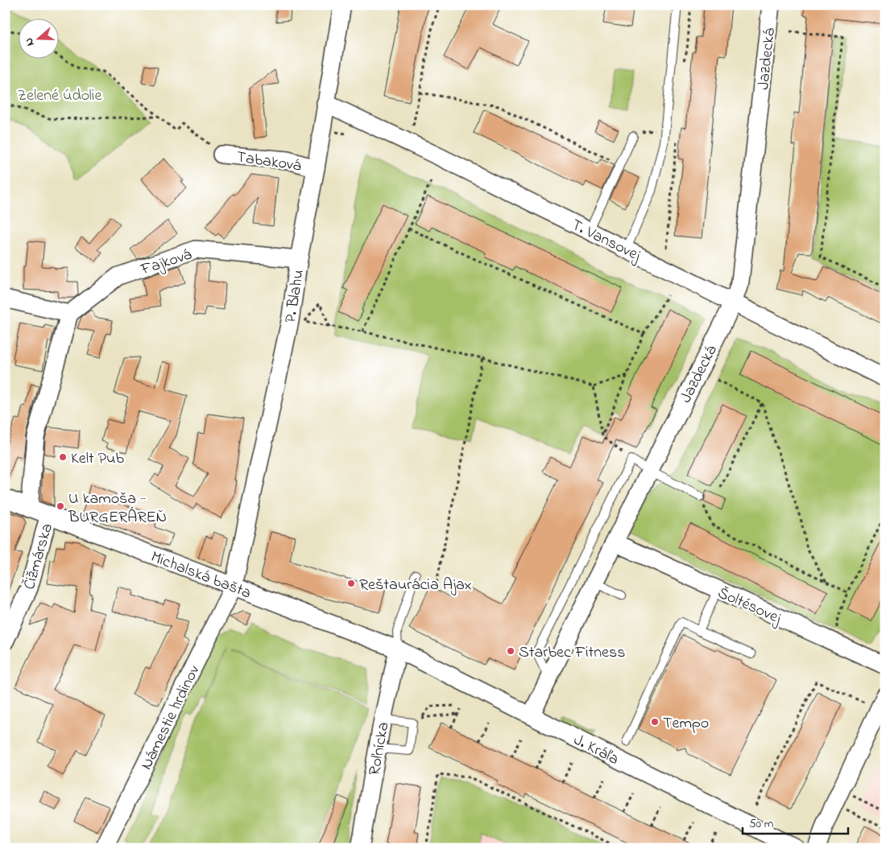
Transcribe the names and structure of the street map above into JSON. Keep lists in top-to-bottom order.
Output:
{
  "streets": {
    "street": [
      "Jazdecká",
      "Tabaková",
      "T. Vansovej",
      "Fajková",
      "P. Blahu",
      "Čižmárska",
      "Michalská bašta",
      "Šoltésovej",
      "Námestie hrdinov",
      "Roľnícka",
      "J. Kráľa"
    ]
  },
  "crossings": [
    ["Jazdecká", "T. Vansovej"],
    ["Jazdecká", "Šoltésovej"],
    ["Jazdecká", "J. Kráľa"],
    ["Tabaková", "P. Blahu"],
    ["T. Vansovej", "P. Blahu"],
    ["Fajková", "P. Blahu"],
    ["P. Blahu", "Michalská bašta"],
    ["P. Blahu", "Námestie hrdinov"],
    ["Čižmárska", "Michalská bašta"],
    ["Michalská bašta", "Námestie hrdinov"],
    ["Michalská bašta", "Roľnícka"],
    ["Michalská bašta", "J. Kráľa"],
    ["Roľnícka", "J. Kráľa"]
  ],
  "parks": ["Zelené údolie"],
  "places": [
    "Kelt Pub",
    "U kamoša - BURGERÁREŇ",
    "Reštaurácia Ajax",
    "Starbec Fitness",
    "Tempo"
  ],
  "scale_bar": "50 m",
  "north": "left"
}
